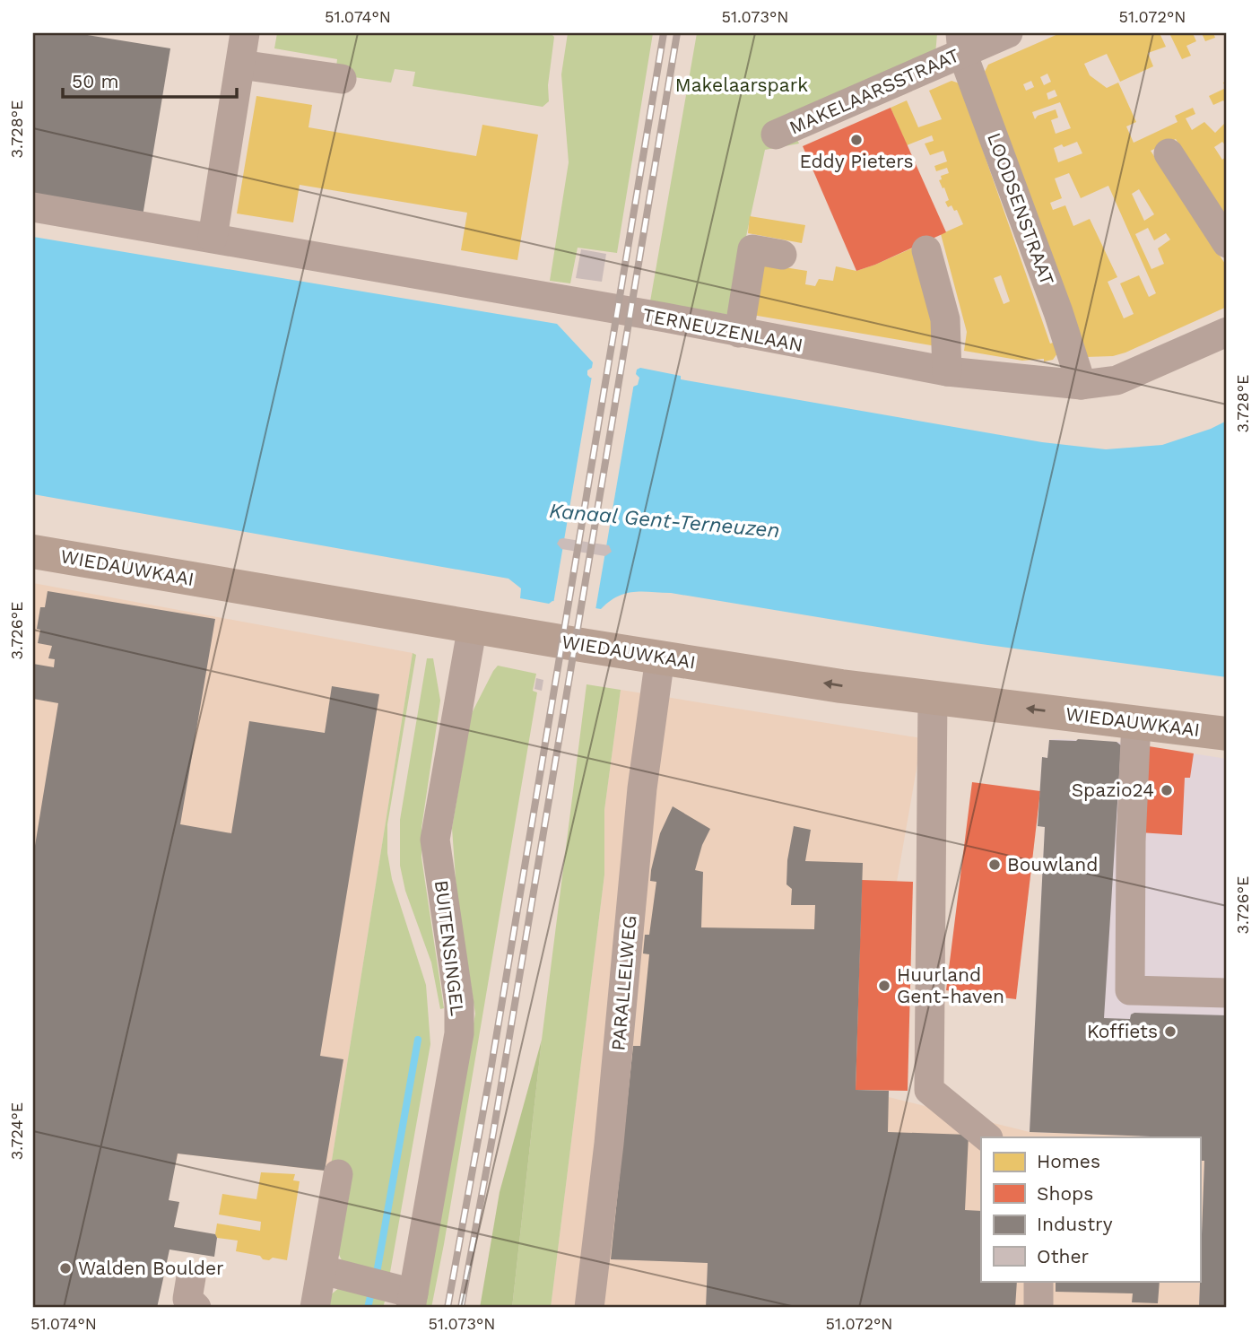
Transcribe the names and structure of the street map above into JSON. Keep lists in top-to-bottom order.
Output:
{
  "streets": {
    "main road": ["WIEDAUWKAAI"],
    "street": [
      "MAKELAARSSTRAAT",
      "LOODSENSTRAAT",
      "TERNEUZENLAAN",
      "BUITENSINGEL",
      "PARALLELWEG"
    ]
  },
  "crossings": [
    ["MAKELAARSSTRAAT", "LOODSENSTRAAT"],
    ["LOODSENSTRAAT", "TERNEUZENLAAN"],
    ["WIEDAUWKAAI", "BUITENSINGEL"],
    ["WIEDAUWKAAI", "PARALLELWEG"]
  ],
  "one_way": ["WIEDAUWKAAI"],
  "water": ["Kanaal Gent-Terneuzen"],
  "parks": ["Makelaarspark"],
  "places": [
    "Eddy Pieters",
    "Spazio24",
    "Bouwland",
    "Huurland Gent-haven",
    "Koffiets",
    "Walden Boulder"
  ],
  "legend": [
    "Homes",
    "Shops",
    "Industry",
    "Other"
  ],
  "scale_bar": "50 m",
  "coordinates": [
    "51.074°N",
    "51.073°N",
    "51.072°N",
    "3.728°E",
    "3.726°E",
    "3.724°E"
  ]
}
